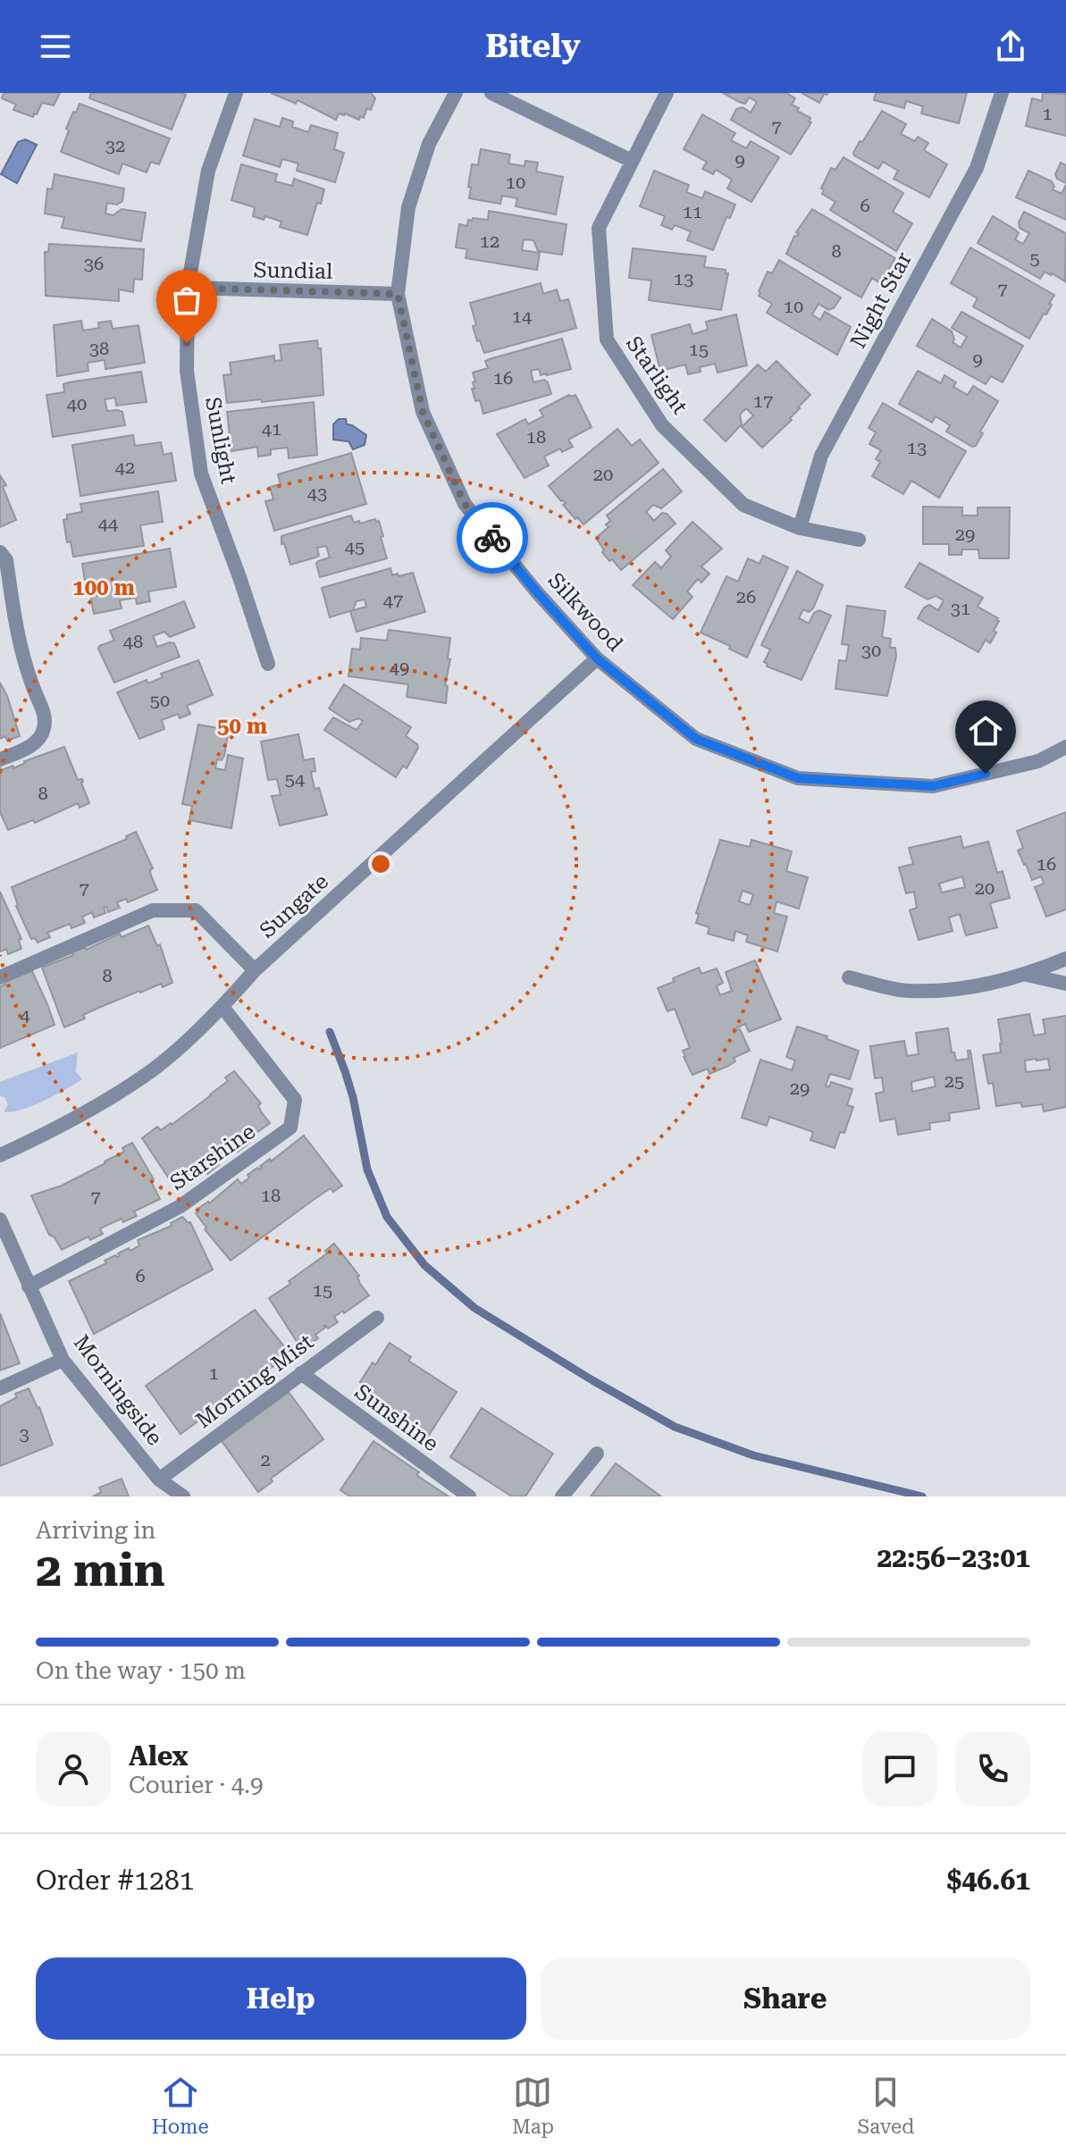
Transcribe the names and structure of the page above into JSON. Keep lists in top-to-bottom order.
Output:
{
  "streets": {
    "street": [
      "Sundial",
      "Night Star",
      "Starlight",
      "Sunlight",
      "Silkwood",
      "Sungate",
      "Starshine",
      "Morning Mist",
      "Morningside",
      "Sunshine"
    ]
  },
  "crossings": [
    ["Sundial", "Sunlight"],
    ["Sundial", "Silkwood"],
    ["Night Star", "Starlight"],
    ["Silkwood", "Sungate"],
    ["Sungate", "Starshine"],
    ["Starshine", "Morningside"],
    ["Morning Mist", "Morningside"],
    ["Morning Mist", "Sunshine"]
  ],
  "house_numbers": [
    "1",
    "7",
    "32",
    "9",
    "10",
    "6",
    "11",
    "12",
    "8",
    "5",
    "36",
    "13",
    "7",
    "10",
    "14",
    "38",
    "15",
    "9",
    "16",
    "17",
    "40",
    "41",
    "18",
    "13",
    "42",
    "20",
    "43",
    "44",
    "29",
    "45",
    "26",
    "47",
    "31",
    "48",
    "30",
    "49",
    "50",
    "54",
    "8",
    "16",
    "20",
    "7",
    "8",
    "4",
    "25",
    "29",
    "18",
    "7",
    "6",
    "15",
    "1",
    "3",
    "2"
  ],
  "page": {
    "header": "Bitely",
    "heading": ["2 min", "Arriving in", "22:56–23:01"],
    "panel": [
      "Alex",
      "Courier · 4.9",
      "Order #1281",
      "$46.61"
    ],
    "bar": "On the way · 150 m",
    "buttons": ["Help", "Share"],
    "tabs": ["Home", "Map", "Saved"]
  },
  "rings": ["100 m", "50 m"]
}
